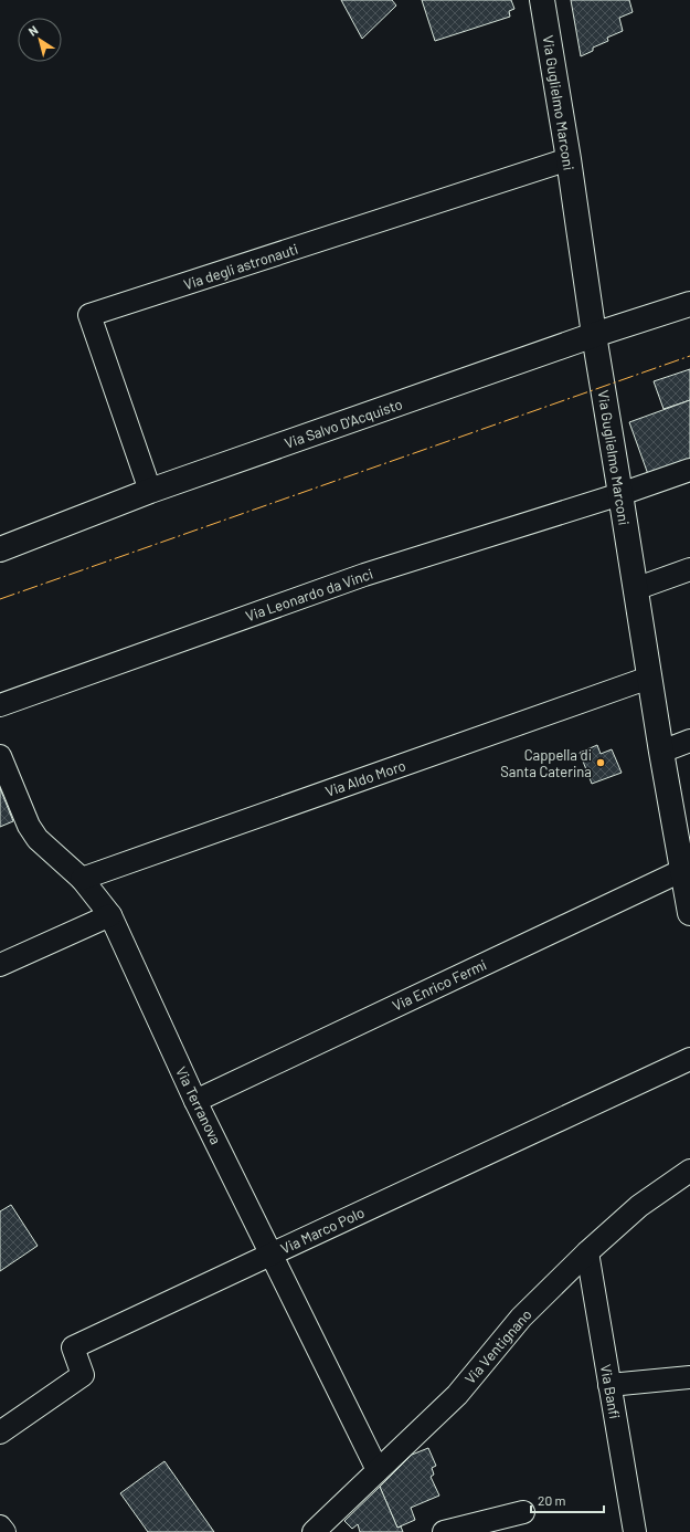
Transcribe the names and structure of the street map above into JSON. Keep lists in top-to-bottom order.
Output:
{
  "streets": {
    "street": [
      "Via Guglielmo Marconi",
      "Via degli astronauti",
      "Via Salvo D'Acquisto",
      "Via Leonardo da Vinci",
      "Via Aldo Moro",
      "Via Enrico Fermi",
      "Via Terranova",
      "Via Marco Polo",
      "Via Ventignano",
      "Via Banfi"
    ]
  },
  "crossings": [
    ["Via Guglielmo Marconi", "Via degli astronauti"],
    ["Via Guglielmo Marconi", "Via Salvo D'Acquisto"],
    ["Via Guglielmo Marconi", "Via Leonardo da Vinci"],
    ["Via Guglielmo Marconi", "Via Aldo Moro"],
    ["Via Guglielmo Marconi", "Via Enrico Fermi"],
    ["Via degli astronauti", "Via Salvo D'Acquisto"],
    ["Via Aldo Moro", "Via Terranova"],
    ["Via Enrico Fermi", "Via Terranova"],
    ["Via Terranova", "Via Marco Polo"],
    ["Via Terranova", "Via Ventignano"],
    ["Via Ventignano", "Via Banfi"]
  ],
  "places": ["Cappella di Santa Caterina"],
  "scale_bar": "20 m",
  "north": "top left"
}
